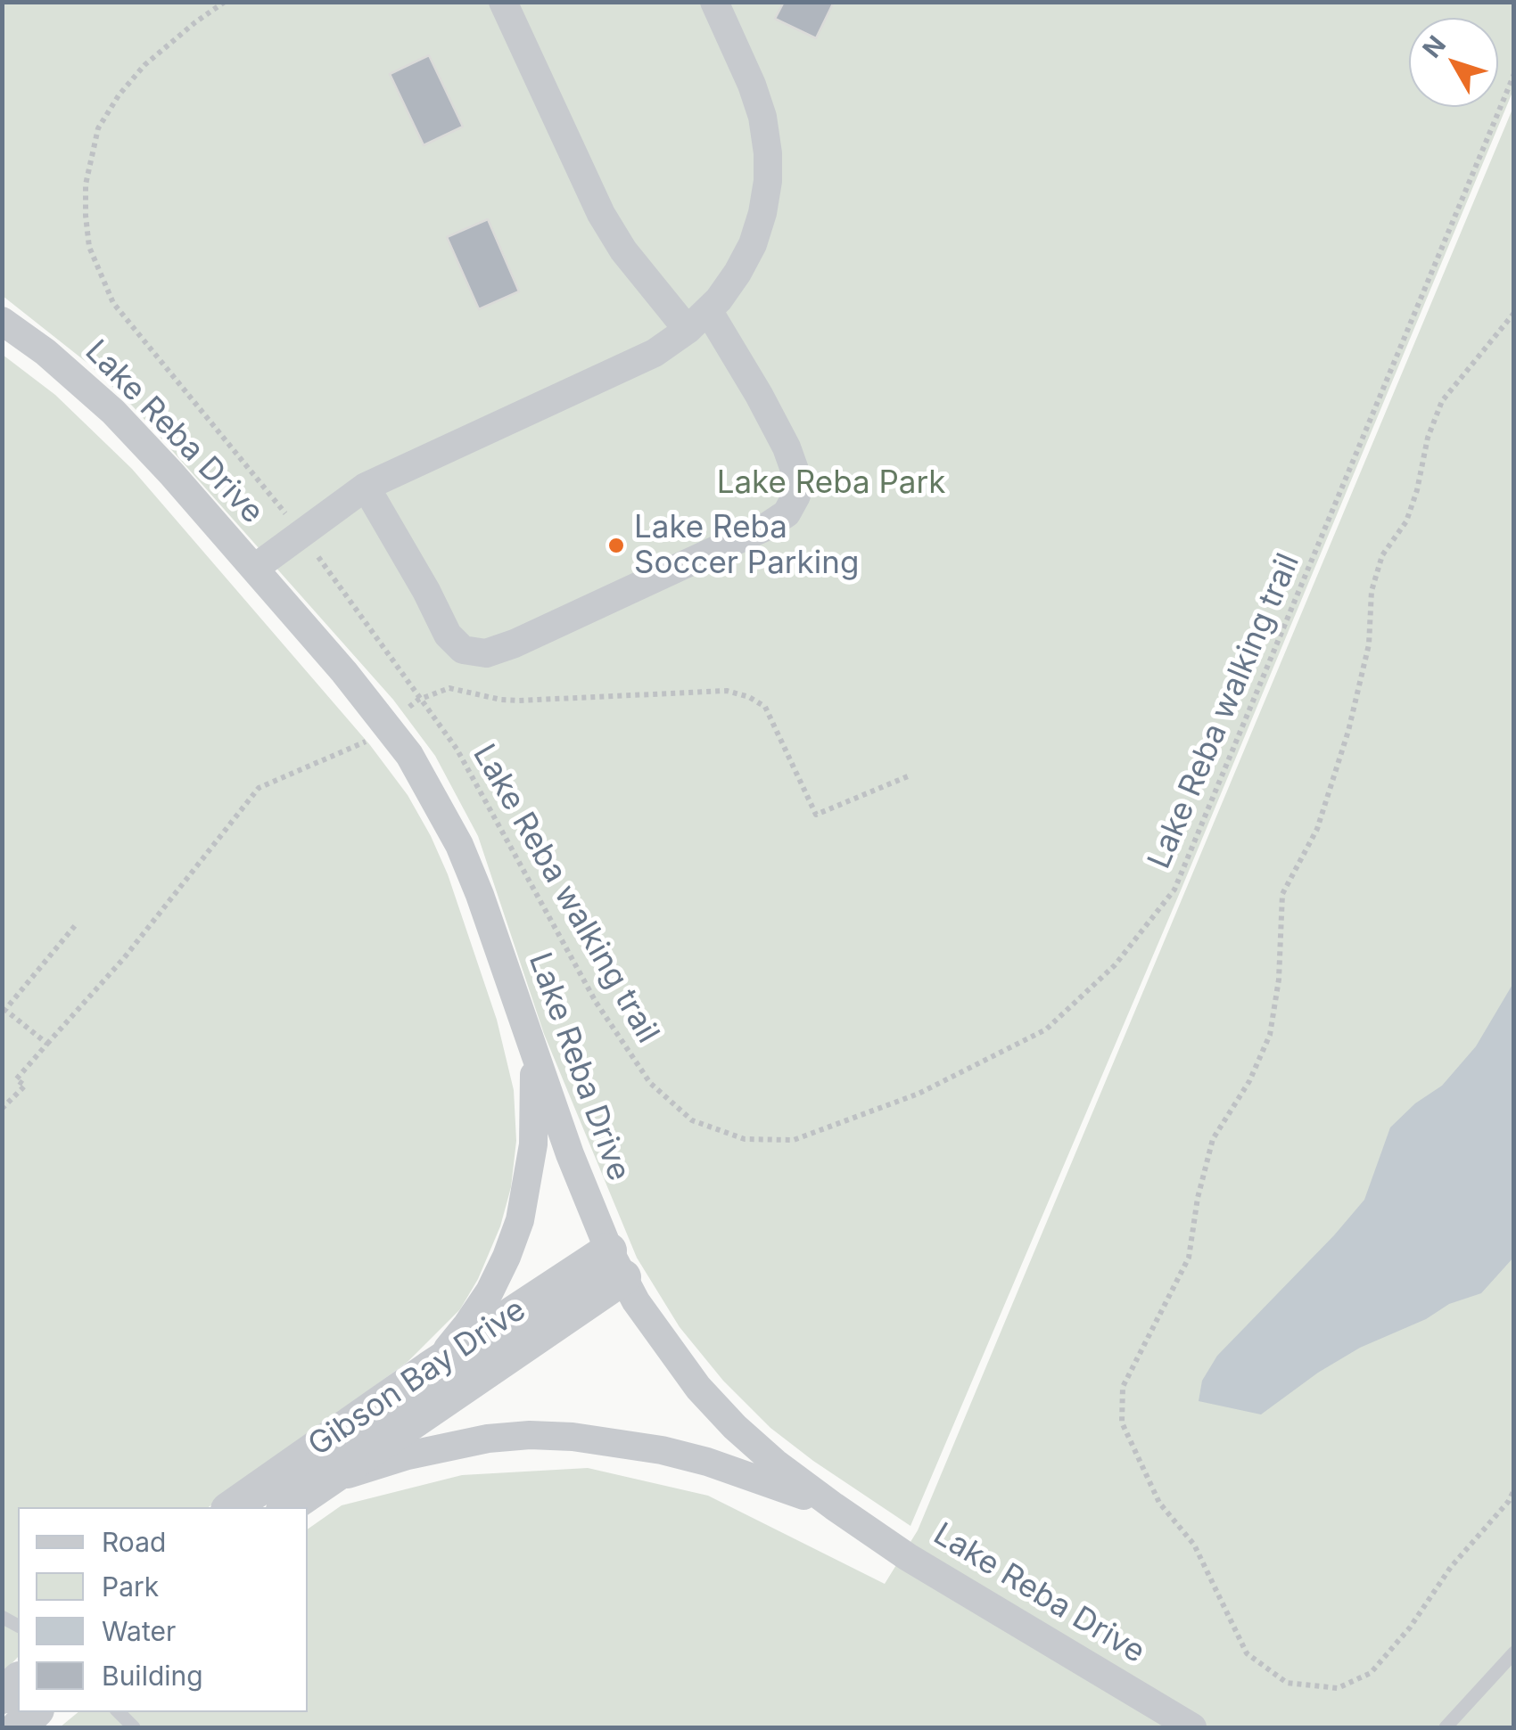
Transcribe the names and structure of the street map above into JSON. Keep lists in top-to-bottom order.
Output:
{
  "streets": {
    "street": ["Lake Reba Drive", "Gibson Bay Drive"],
    "path": ["Lake Reba walking trail"]
  },
  "crossings": [
    ["Lake Reba Drive", "Gibson Bay Drive"]
  ],
  "parks": ["Lake Reba Park"],
  "places": ["Lake Reba Soccer Parking"],
  "legend": [
    "Road",
    "Park",
    "Water",
    "Building"
  ],
  "north": "top left"
}
